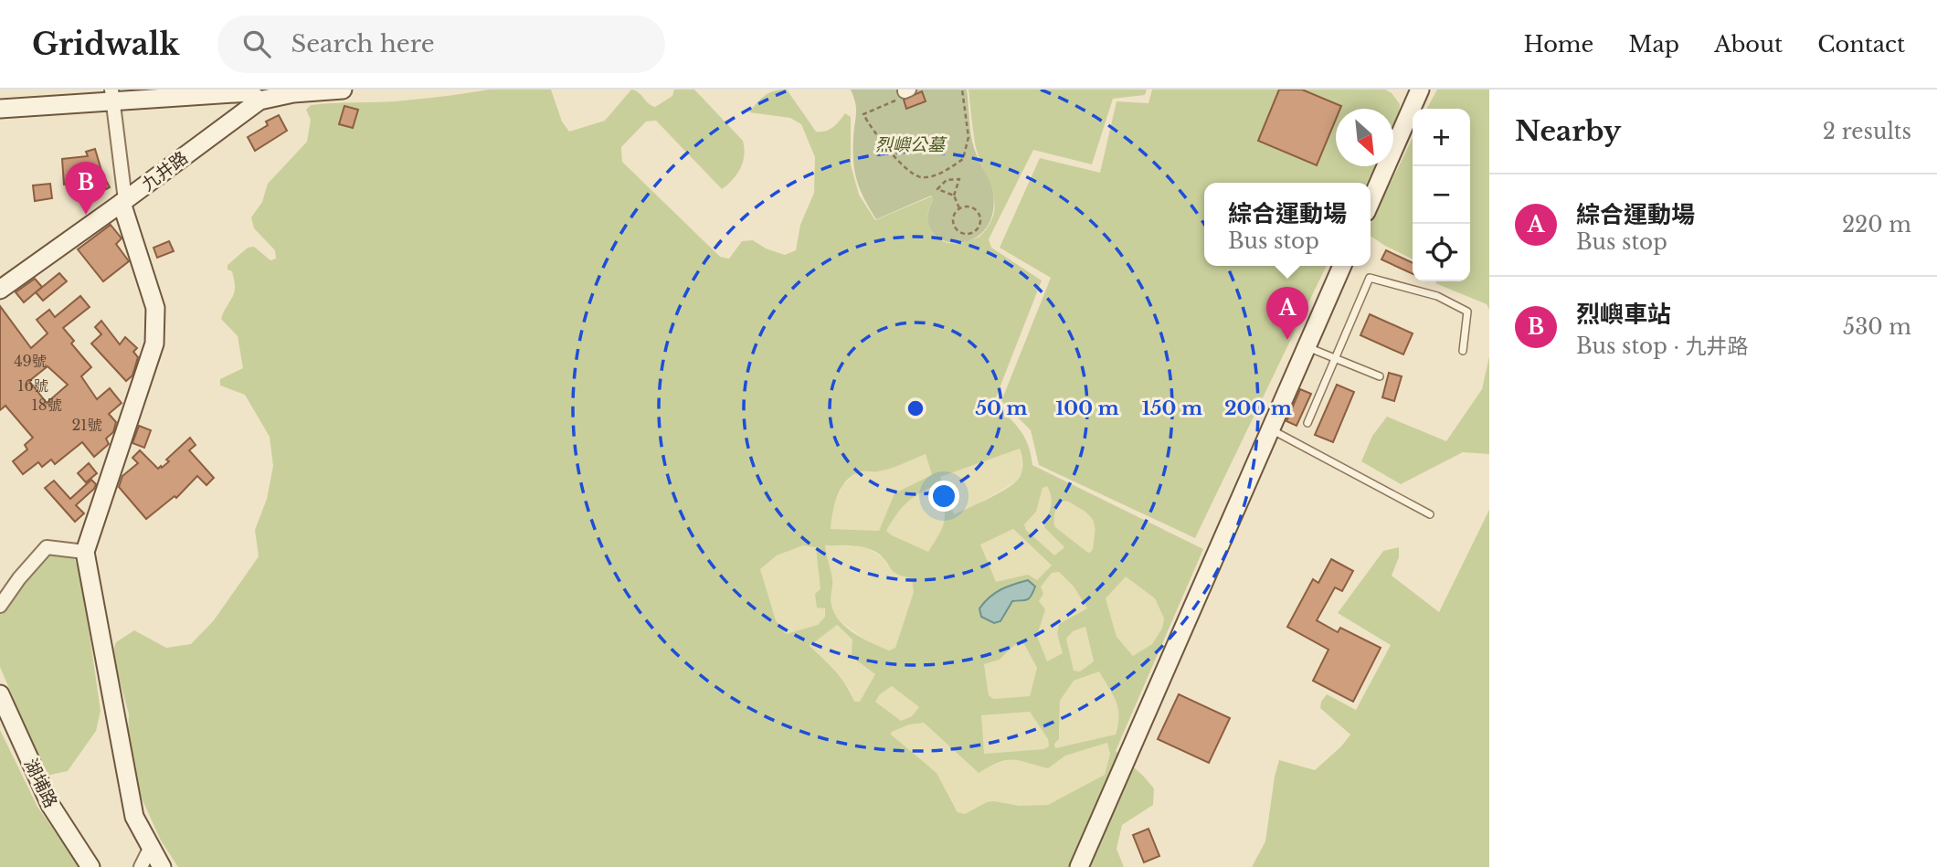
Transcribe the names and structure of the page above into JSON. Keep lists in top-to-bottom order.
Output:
{
  "streets": {
    "street": ["九井路", "湖埔路"]
  },
  "parks": ["烈嶼公墓"],
  "house_numbers": [
    "49號",
    "16號",
    "18號",
    "21號"
  ],
  "north": "bottom right",
  "page": {
    "header": "Gridwalk",
    "search": "Search here",
    "nav": [
      "Home",
      "Map",
      "About",
      "Contact"
    ],
    "heading": ["Nearby", "2 results"],
    "map_buttons": ["+", "−"],
    "pins": ["B", "A"],
    "list": [
      {
        "mark": "A",
        "name": "綜合運動場",
        "note": "Bus stop",
        "value": "220 m"
      },
      {
        "mark": "B",
        "name": "烈嶼車站",
        "note": "Bus stop · 九井路",
        "value": "530 m"
      }
    ],
    "popup": ["綜合運動場", "Bus stop"]
  },
  "rings": [
    "50 m",
    "100 m",
    "150 m",
    "200 m"
  ]
}
